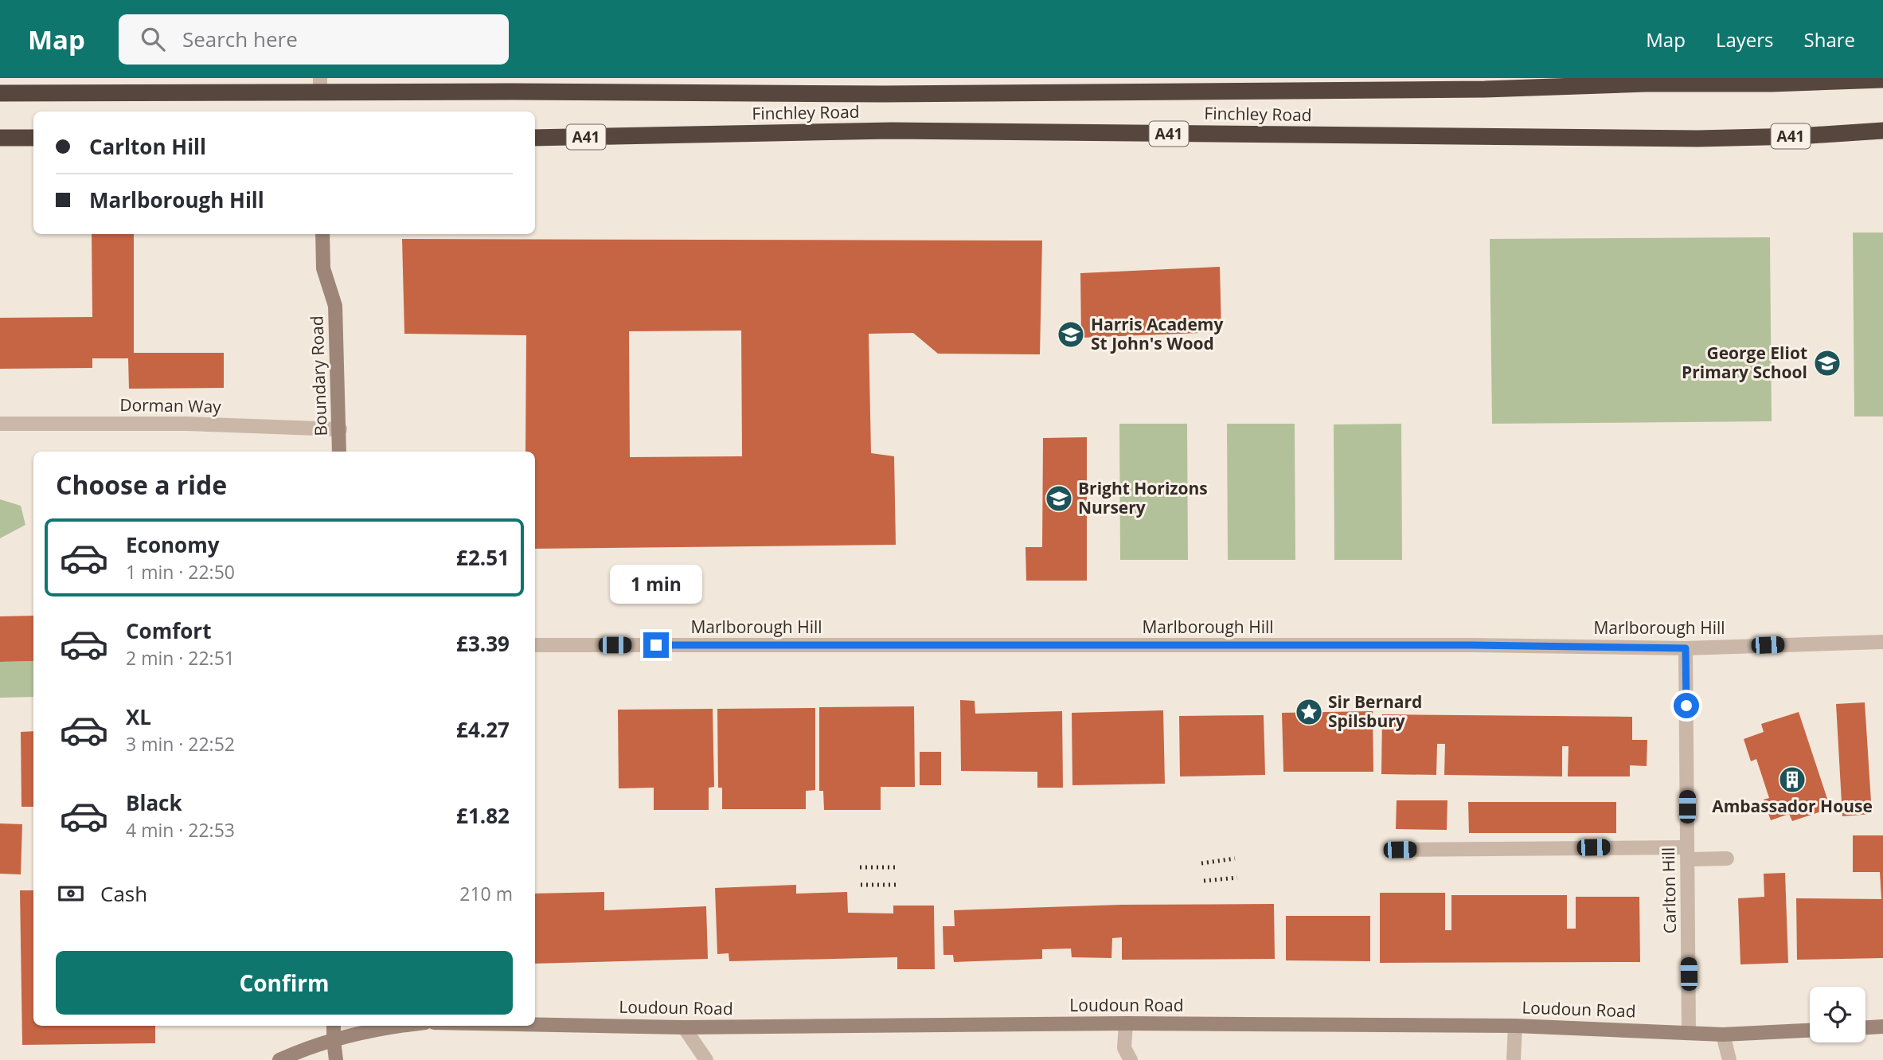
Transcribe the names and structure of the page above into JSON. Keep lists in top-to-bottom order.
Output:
{
  "streets": {
    "highway": ["Finchley Road", "A41"],
    "street": [
      "Boundary Road",
      "Dorman Way",
      "Marlborough Hill",
      "Carlton Hill",
      "Loudoun Road"
    ]
  },
  "crossings": [
    ["Boundary Road", "Dorman Way"],
    ["Marlborough Hill", "Carlton Hill"],
    ["Carlton Hill", "Loudoun Road"]
  ],
  "places": {
    "school or university": ["Harris Academy St John's Wood", "George Eliot Primary School", "Bright Horizons Nursery"],
    "place": ["Sir Bernard Spilsbury"],
    "building": ["Ambassador House"]
  },
  "page": {
    "header": "Map",
    "search": "Search here",
    "nav": ["Map", "Layers", "Share"],
    "banner": ["Carlton Hill", "Marlborough Hill"],
    "heading": "Choose a ride",
    "list": [
      {
        "name": "Economy",
        "note": "1 min · 22:50",
        "value": "£2.51"
      },
      {
        "name": "Comfort",
        "note": "2 min · 22:51",
        "value": "£3.39"
      },
      {
        "name": "XL",
        "note": "3 min · 22:52",
        "value": "£4.27"
      },
      {
        "name": "Black",
        "note": "4 min · 22:53",
        "value": "£1.82"
      }
    ],
    "bubble": "1 min",
    "pay": ["Cash", "210 m"],
    "buttons": "Confirm"
  }
}
